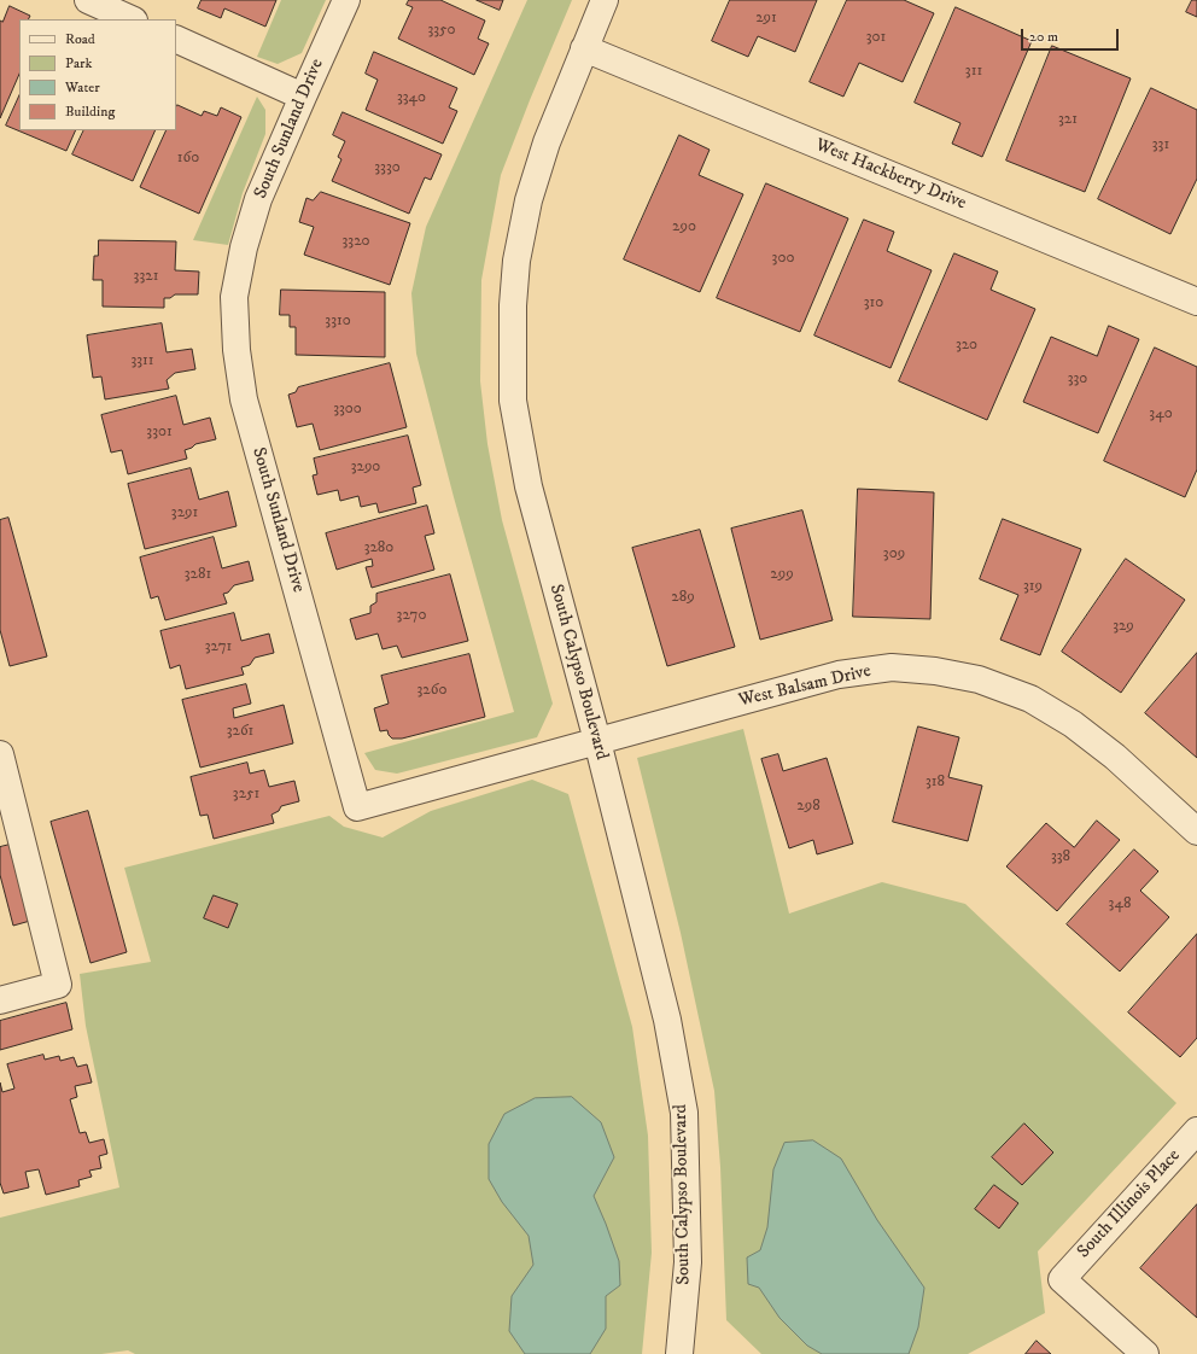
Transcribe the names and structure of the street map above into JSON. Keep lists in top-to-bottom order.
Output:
{
  "streets": {
    "street": [
      "South Sunland Drive",
      "West Hackberry Drive",
      "South Calypso Boulevard",
      "West Balsam Drive",
      "South Illinois Place"
    ]
  },
  "crossings": [
    ["South Sunland Drive", "South Calypso Boulevard"],
    ["South Sunland Drive", "West Balsam Drive"],
    ["West Hackberry Drive", "South Calypso Boulevard"],
    ["South Calypso Boulevard", "West Balsam Drive"]
  ],
  "house_numbers": [
    "291",
    "3350",
    "301",
    "311",
    "3340",
    "321",
    "331",
    "160",
    "3330",
    "290",
    "3320",
    "300",
    "3321",
    "310",
    "3310",
    "320",
    "3311",
    "330",
    "3300",
    "340",
    "3301",
    "3290",
    "3291",
    "3280",
    "309",
    "3281",
    "299",
    "319",
    "289",
    "3270",
    "329",
    "3271",
    "3260",
    "3261",
    "318",
    "3251",
    "298",
    "338",
    "348"
  ],
  "legend": [
    "Road",
    "Park",
    "Water",
    "Building"
  ],
  "scale_bar": "20 m"
}
